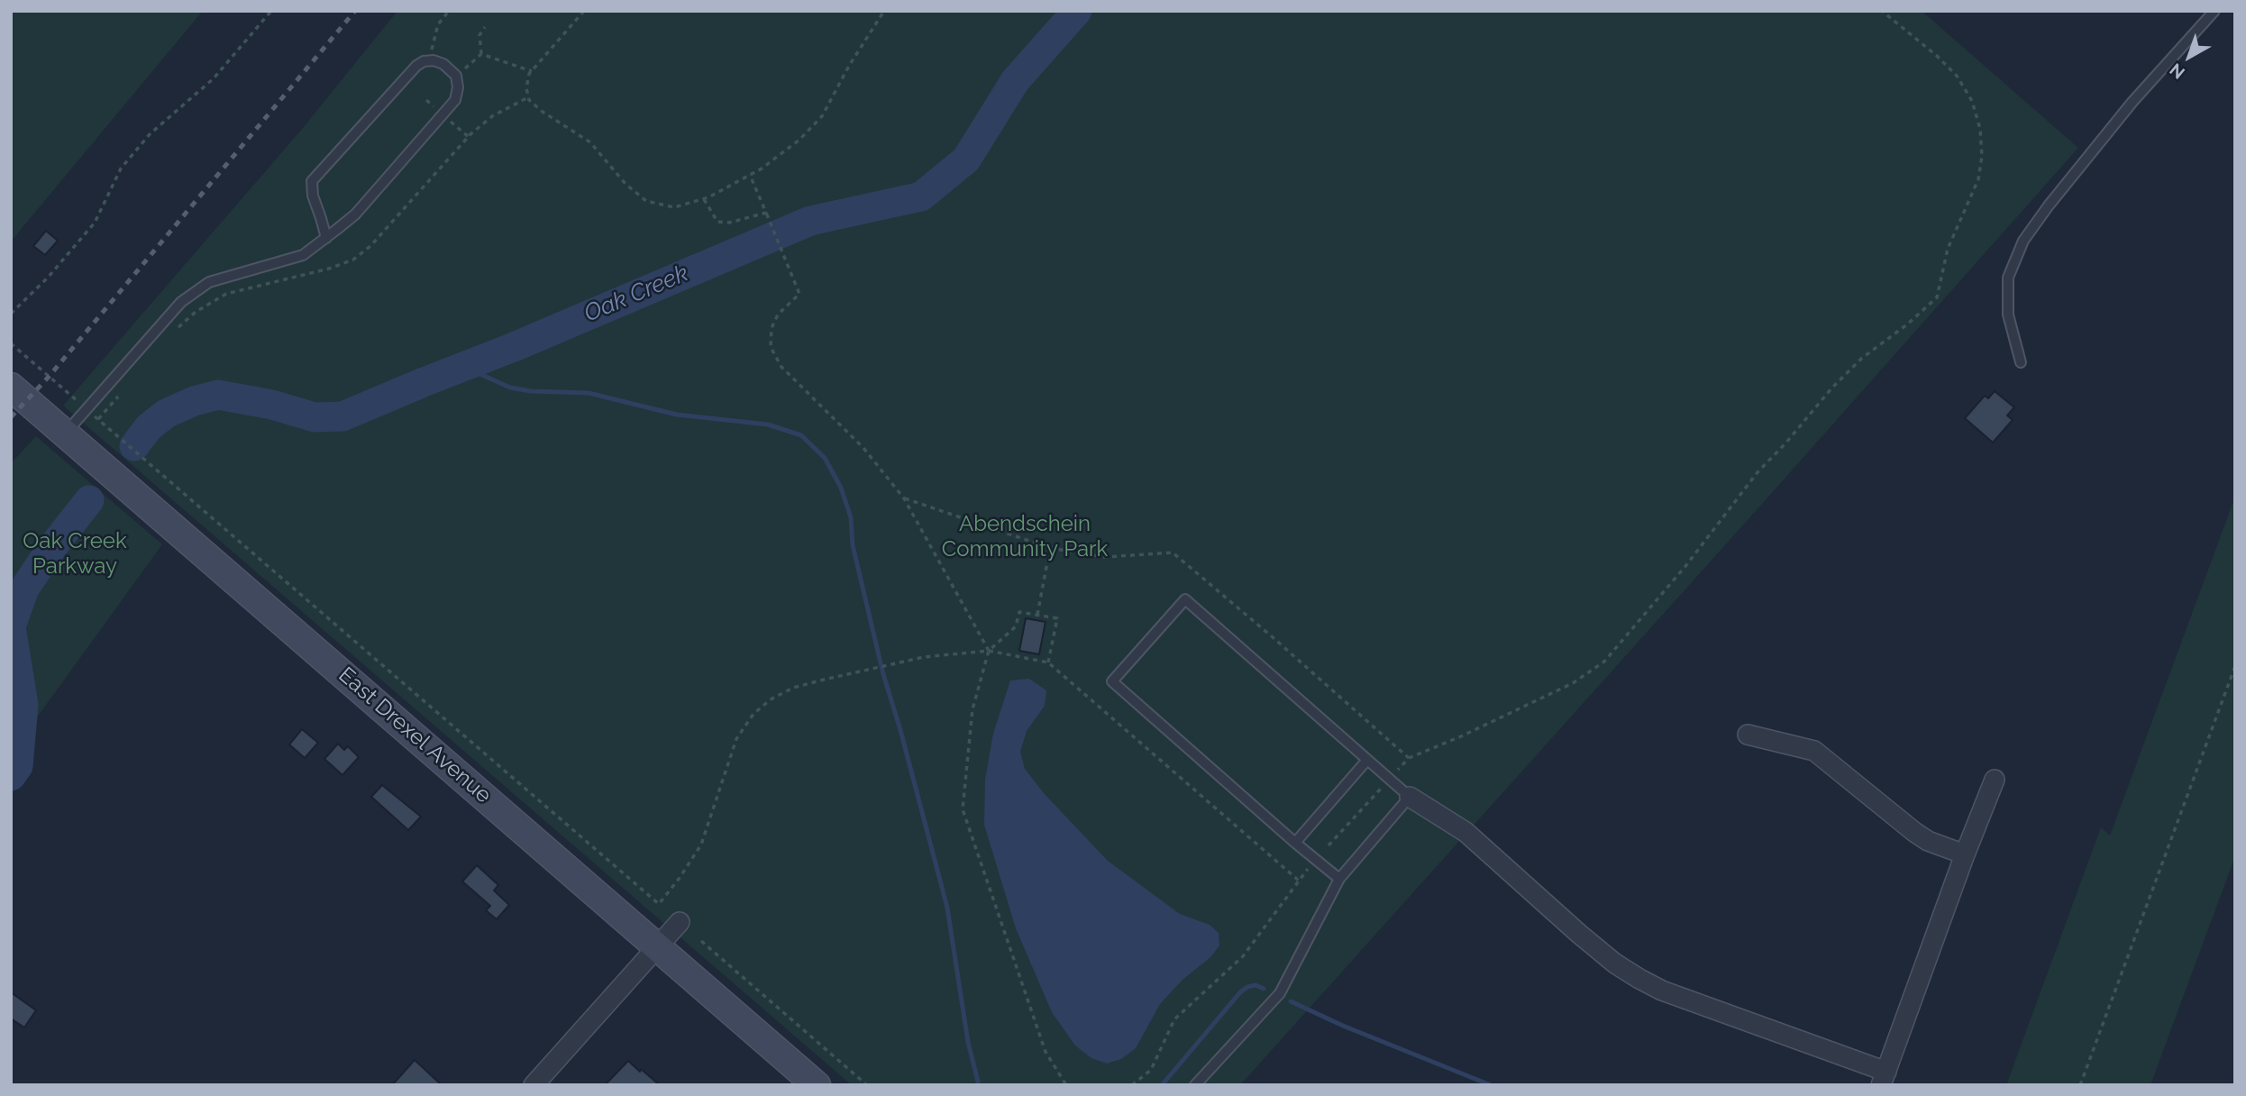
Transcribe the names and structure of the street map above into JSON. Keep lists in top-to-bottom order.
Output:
{
  "streets": {
    "street": ["East Drexel Avenue"]
  },
  "water": ["Oak Creek"],
  "parks": ["Abendschein Community Park", "Oak Creek Parkway"],
  "north": "bottom left"
}
